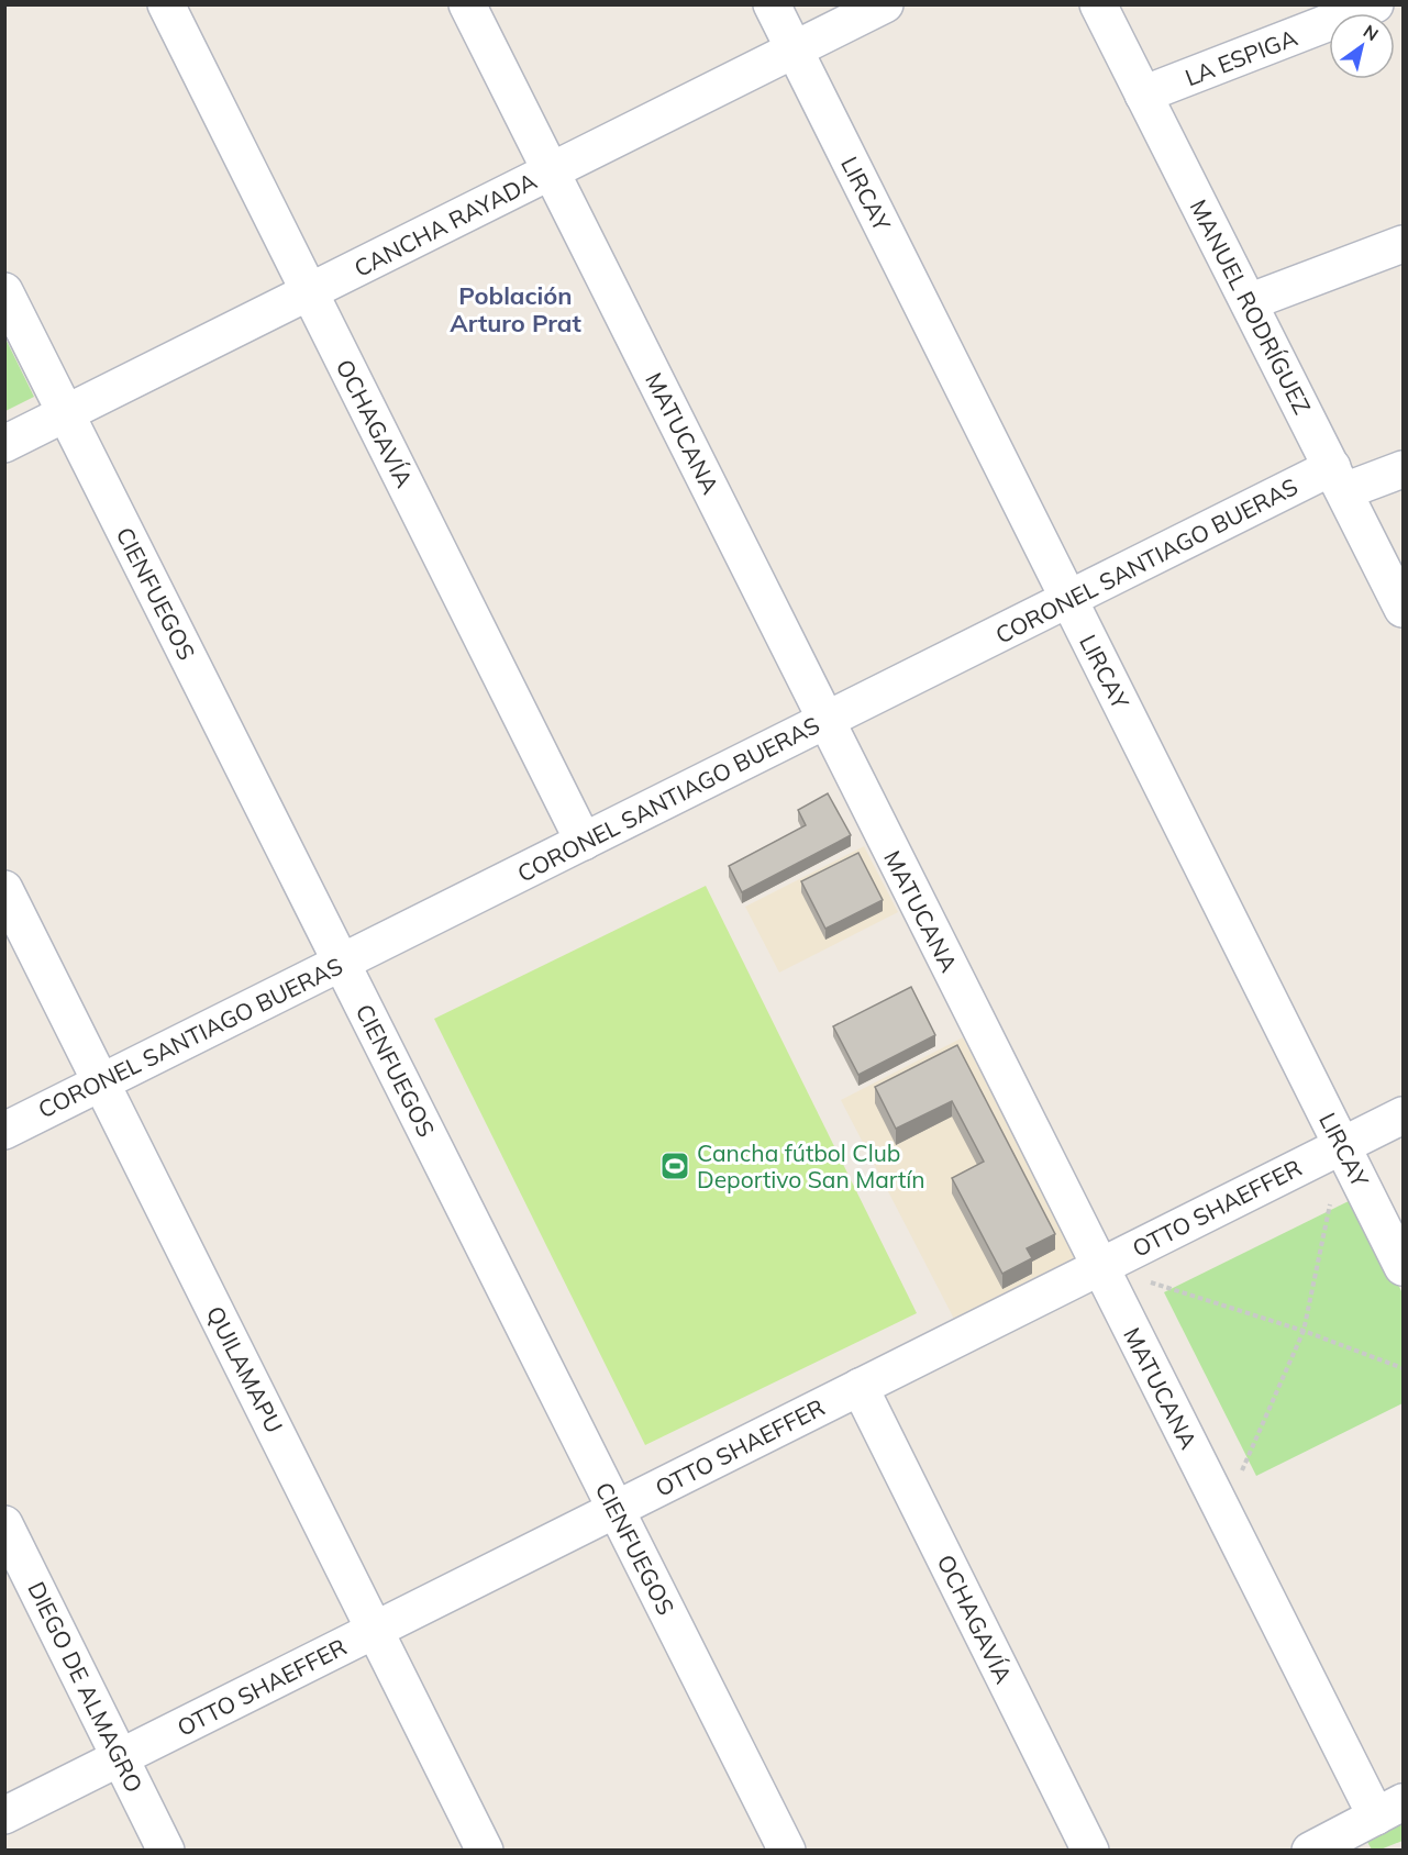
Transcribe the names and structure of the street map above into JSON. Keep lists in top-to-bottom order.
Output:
{
  "streets": {
    "street": [
      "LA ESPIGA",
      "LIRCAY",
      "CANCHA RAYADA",
      "MANUEL RODRÍGUEZ",
      "OCHAGAVÍA",
      "MATUCANA",
      "CORONEL SANTIAGO BUERAS",
      "CIENFUEGOS",
      "OTTO SHAEFFER",
      "QUILAMAPU",
      "DIEGO DE ALMAGRO"
    ]
  },
  "crossings": [
    ["LA ESPIGA", "MANUEL RODRÍGUEZ"],
    ["LIRCAY", "CANCHA RAYADA"],
    ["LIRCAY", "CORONEL SANTIAGO BUERAS"],
    ["LIRCAY", "OTTO SHAEFFER"],
    ["CANCHA RAYADA", "OCHAGAVÍA"],
    ["CANCHA RAYADA", "MATUCANA"],
    ["CANCHA RAYADA", "CIENFUEGOS"],
    ["MANUEL RODRÍGUEZ", "CORONEL SANTIAGO BUERAS"],
    ["OCHAGAVÍA", "CORONEL SANTIAGO BUERAS"],
    ["OCHAGAVÍA", "OTTO SHAEFFER"],
    ["MATUCANA", "CORONEL SANTIAGO BUERAS"],
    ["MATUCANA", "OTTO SHAEFFER"],
    ["CORONEL SANTIAGO BUERAS", "CIENFUEGOS"],
    ["CORONEL SANTIAGO BUERAS", "QUILAMAPU"],
    ["CIENFUEGOS", "OTTO SHAEFFER"],
    ["OTTO SHAEFFER", "QUILAMAPU"],
    ["OTTO SHAEFFER", "DIEGO DE ALMAGRO"]
  ],
  "districts": ["Población Arturo Prat"],
  "places": {
    "sports": ["Cancha fútbol Club Deportivo San Martín"]
  },
  "north": "top right"
}
